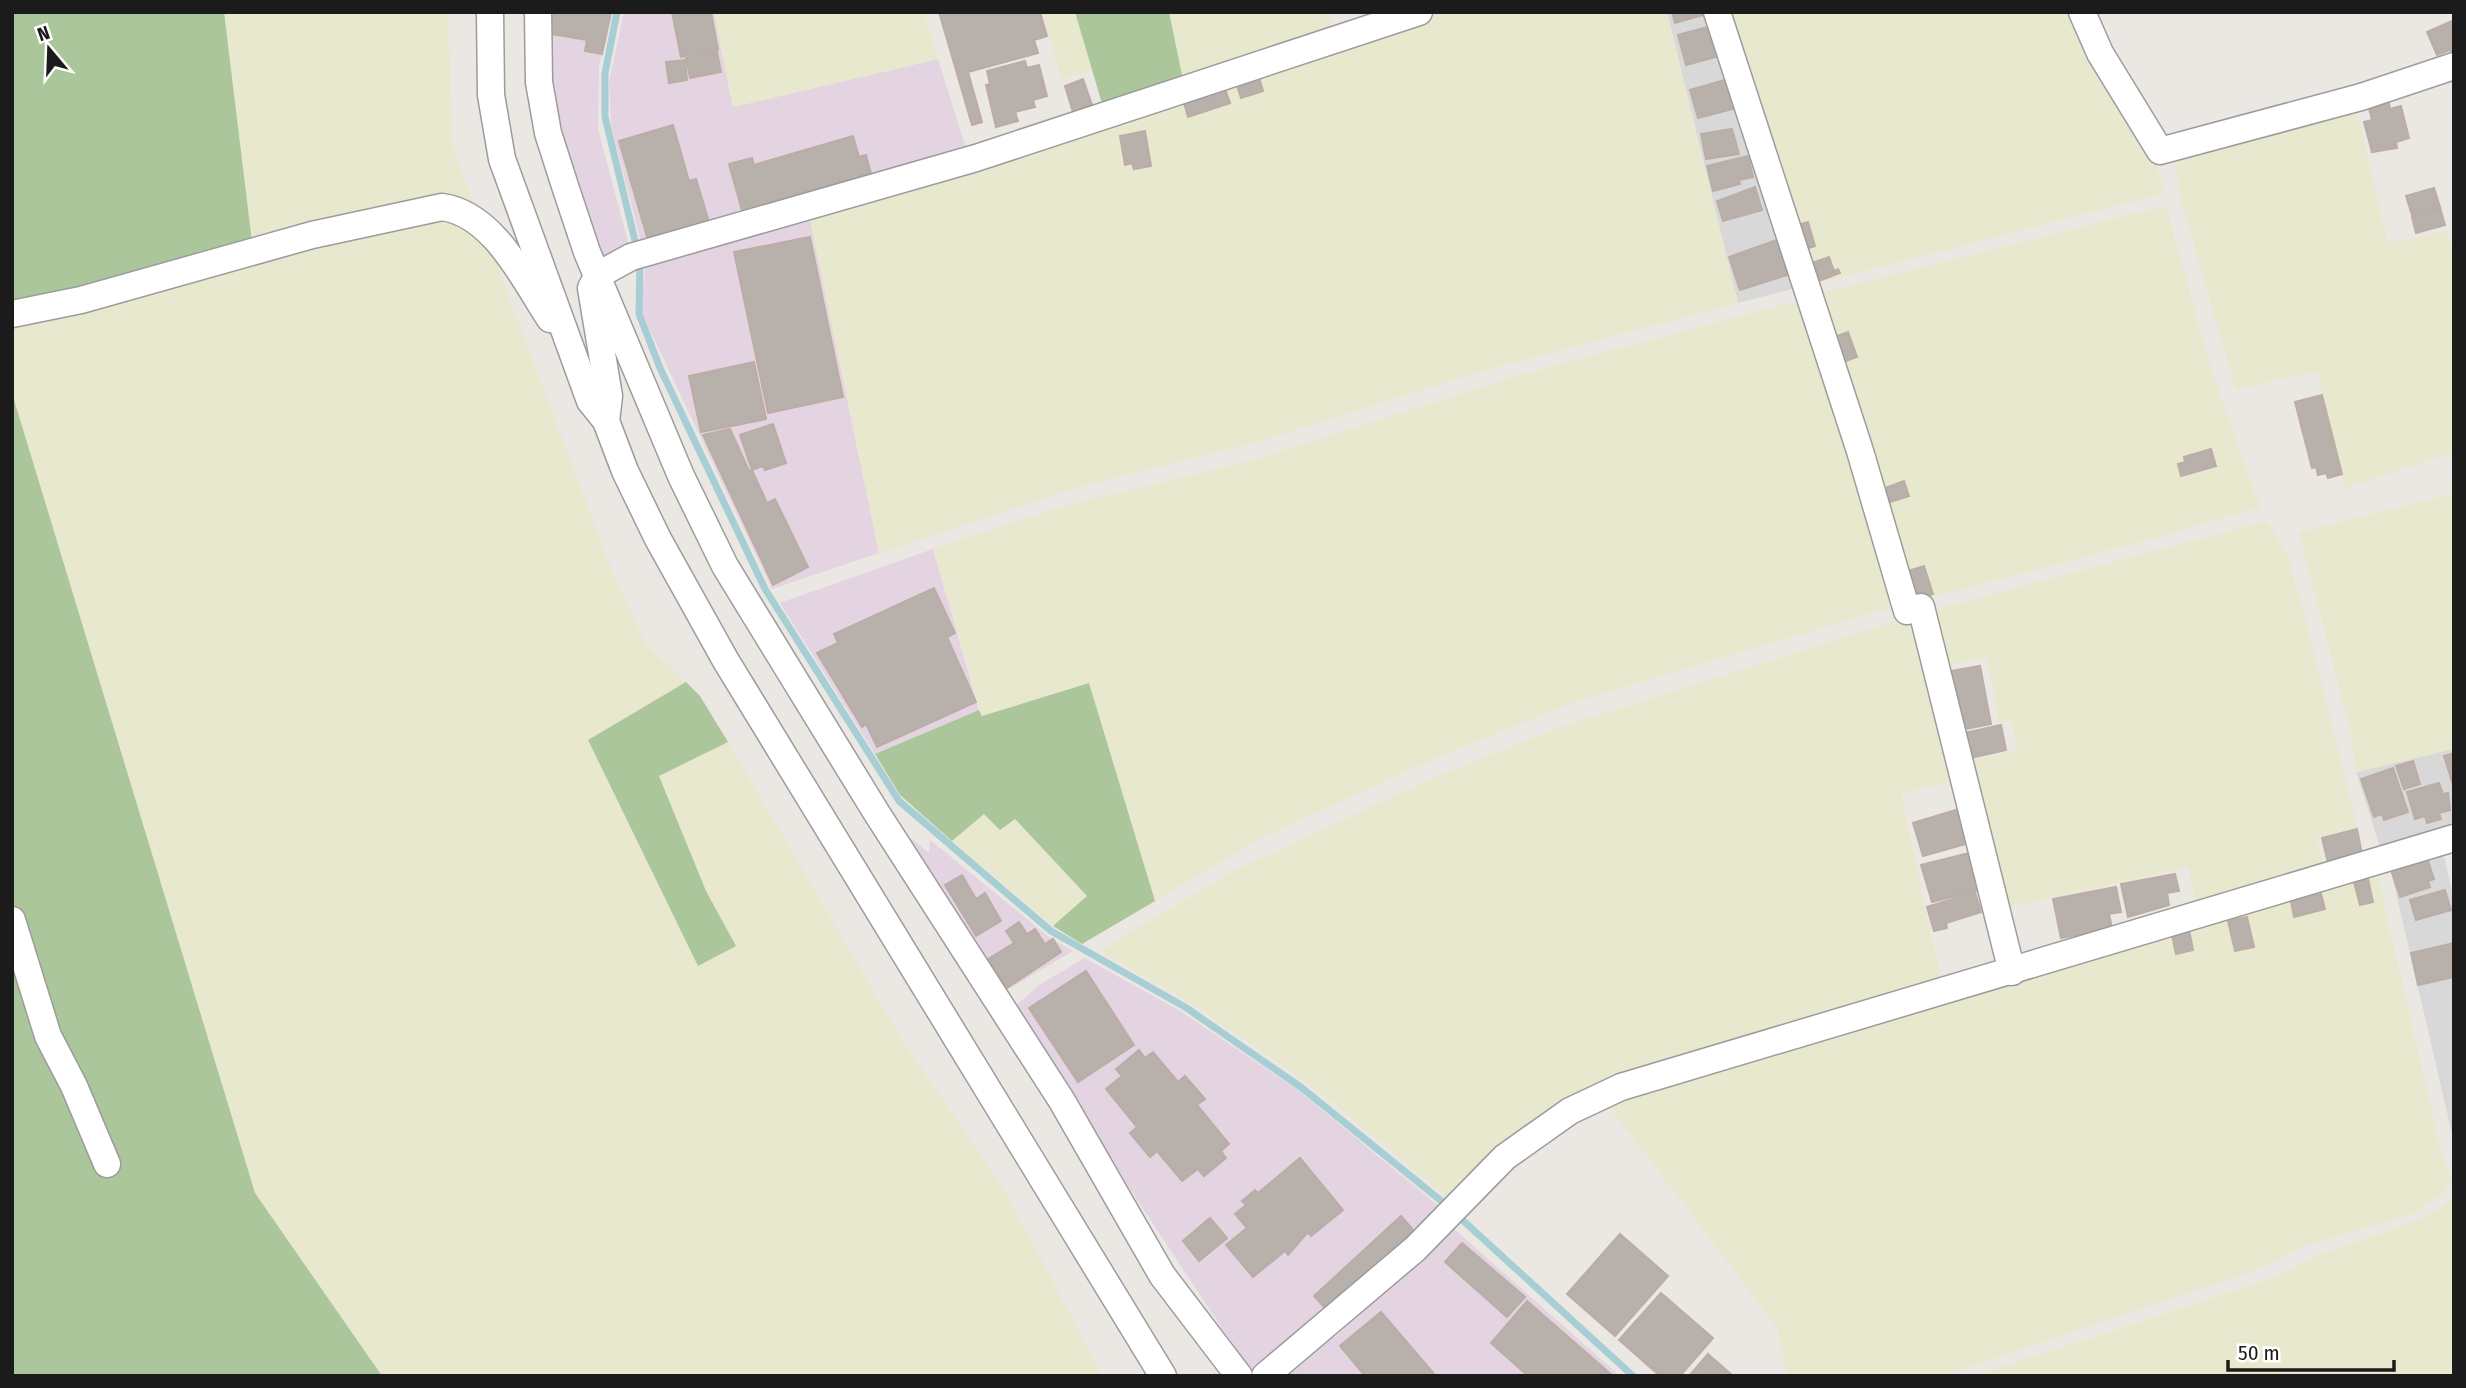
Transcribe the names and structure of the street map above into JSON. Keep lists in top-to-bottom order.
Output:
{
  "scale_bar": "50 m",
  "north": "top"
}
